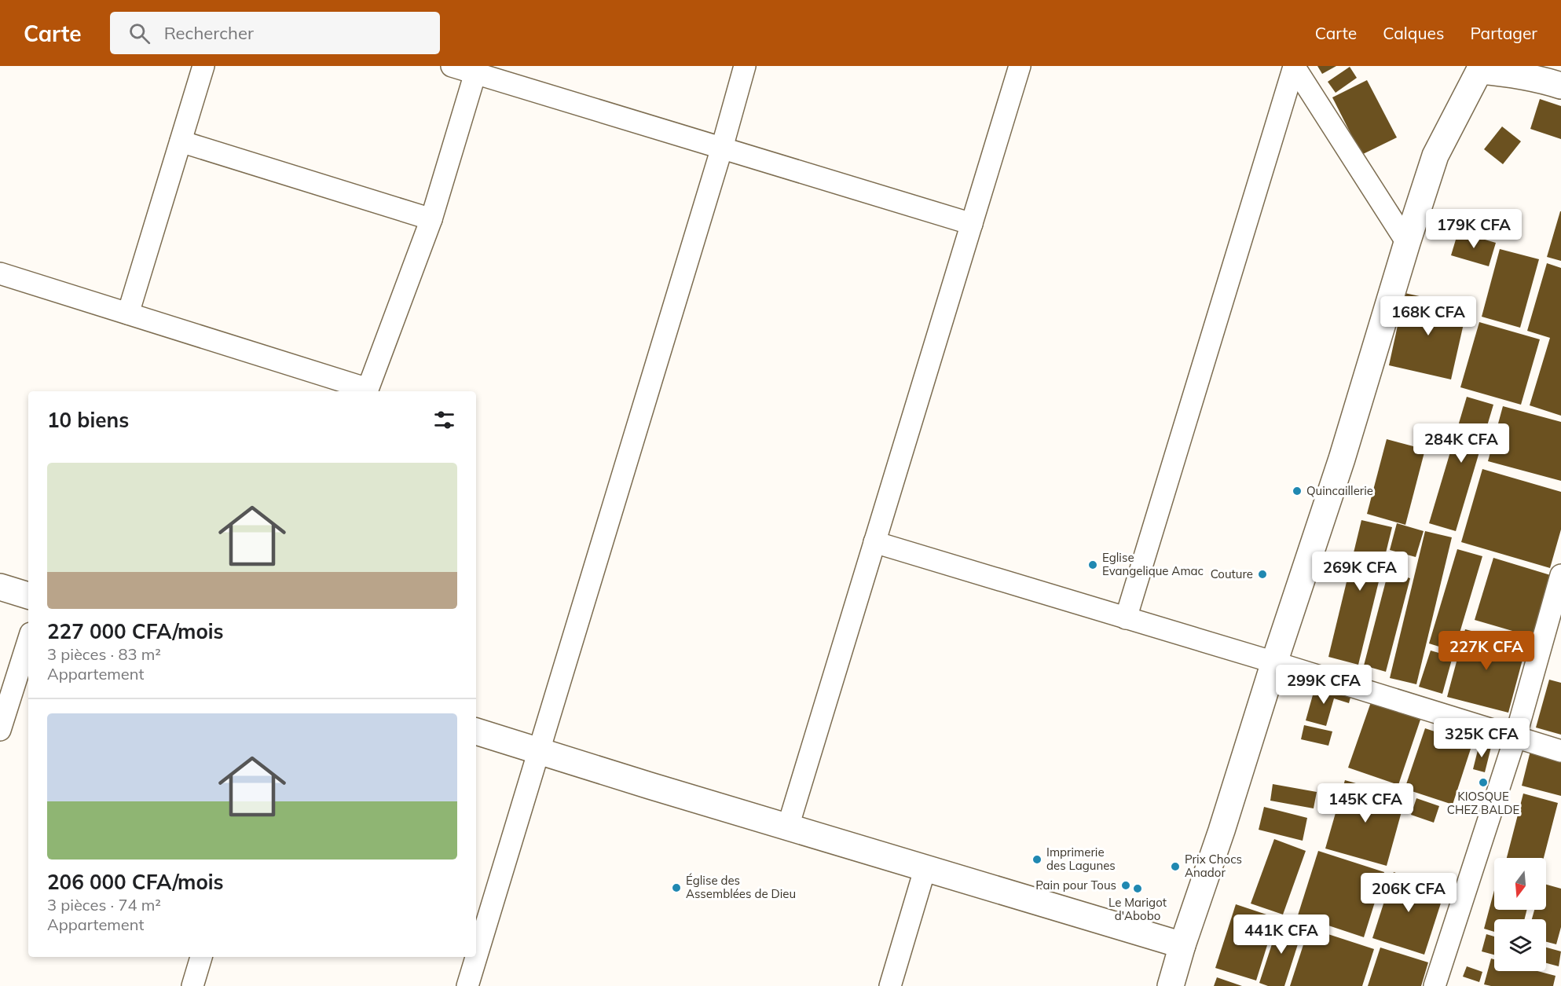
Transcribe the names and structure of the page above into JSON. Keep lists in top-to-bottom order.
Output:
{
  "places": [
    "Quincaillerie",
    "Eglise Evangelique Amac",
    "Couture",
    "KIOSQUE CHEZ BALDE",
    "Imprimerie des Lagunes",
    "Prix Chocs Anador",
    "Pain pour Tous",
    "Église des Assemblées de Dieu",
    "Le Marigot d'Abobo"
  ],
  "north": "bottom",
  "page": {
    "header": "Carte",
    "search": "Rechercher",
    "nav": ["Carte", "Calques", "Partager"],
    "price": [
      "179K CFA",
      "168K CFA",
      "284K CFA",
      "269K CFA",
      "227K CFA",
      "299K CFA",
      "325K CFA",
      "145K CFA",
      "206K CFA",
      "441K CFA"
    ],
    "heading": "10 biens",
    "list": [
      {
        "name": "227 000 CFA/mois",
        "note": "3 pièces · 83 m² · Appartement"
      },
      {
        "name": "206 000 CFA/mois",
        "note": "3 pièces · 74 m² · Appartement"
      }
    ]
  }
}
